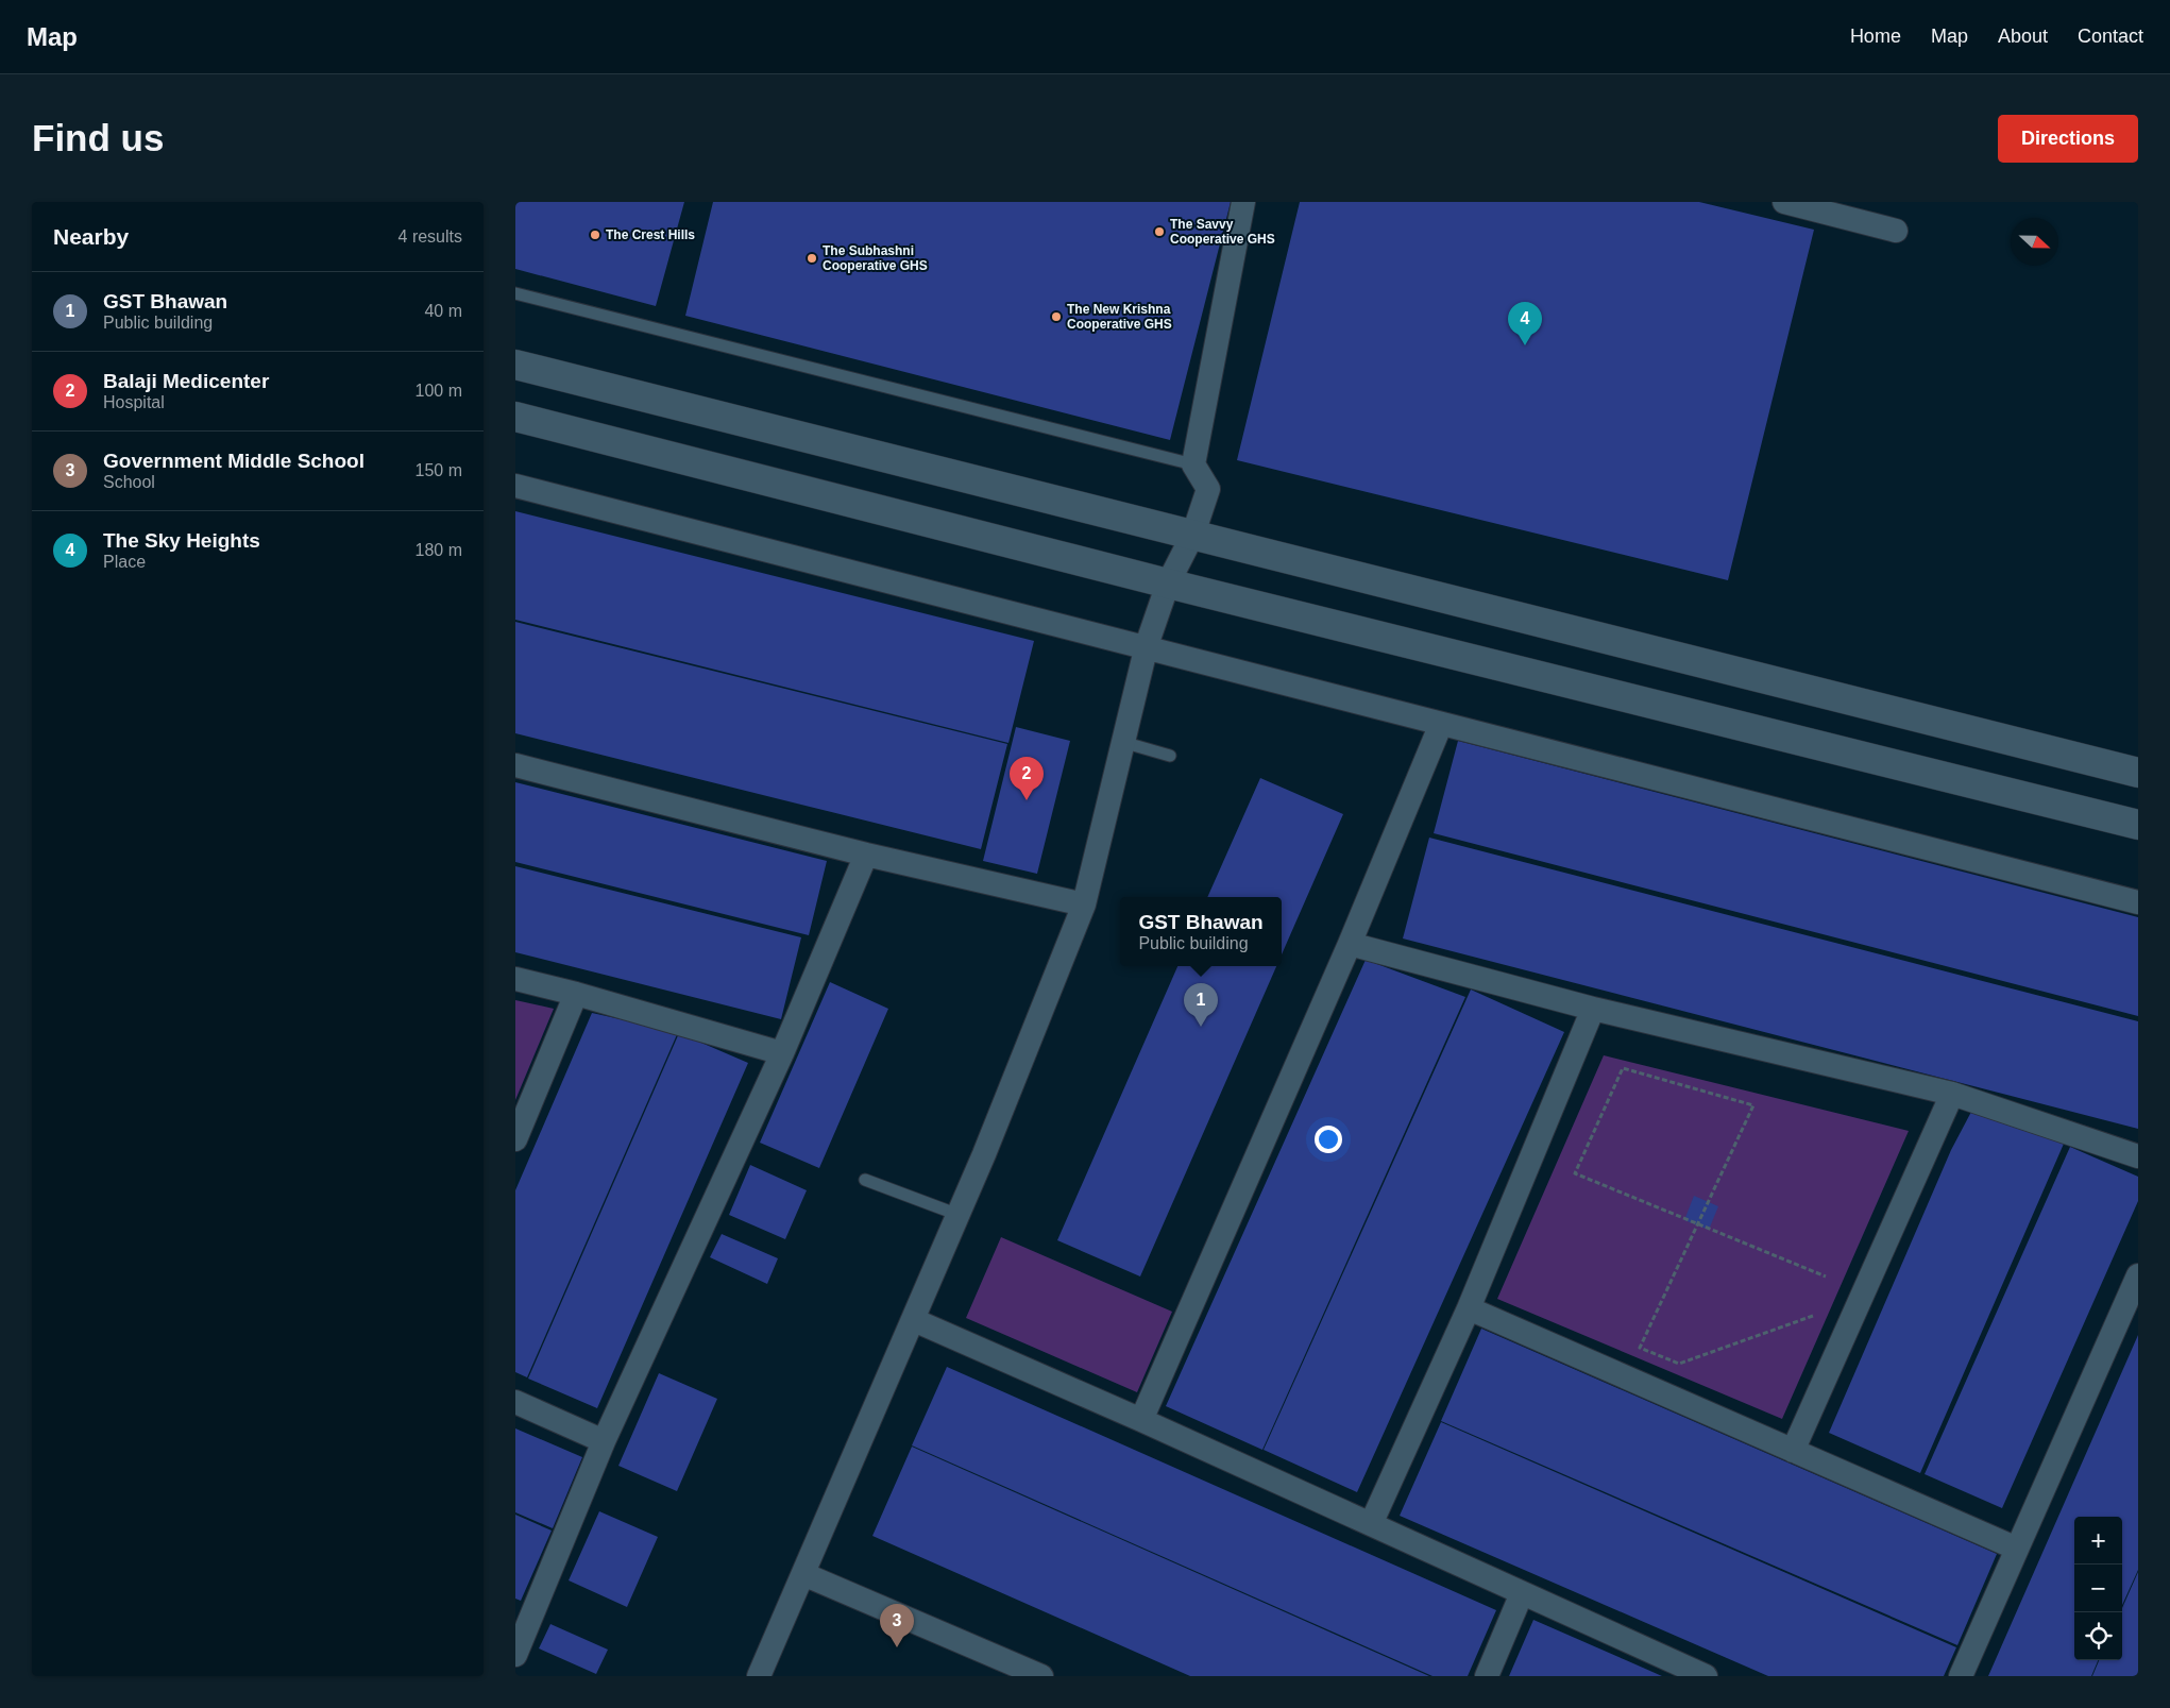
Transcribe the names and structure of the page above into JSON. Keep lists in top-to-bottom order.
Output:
{
  "places": [
    "The Savvy Cooperative GHS",
    "The Crest Hills",
    "The Subhashni Cooperative GHS",
    "The New Krishna Cooperative GHS"
  ],
  "north": "right",
  "page": {
    "header": "Map",
    "nav": [
      "Home",
      "Map",
      "About",
      "Contact"
    ],
    "buttons": "Directions",
    "title": "Find us",
    "heading": ["Nearby", "4 results"],
    "list": [
      {
        "mark": "1",
        "name": "GST Bhawan",
        "note": "Public building",
        "value": "40 m"
      },
      {
        "mark": "2",
        "name": "Balaji Medicenter",
        "note": "Hospital",
        "value": "100 m"
      },
      {
        "mark": "3",
        "name": "Government Middle School",
        "note": "School",
        "value": "150 m"
      },
      {
        "mark": "4",
        "name": "The Sky Heights",
        "note": "Place",
        "value": "180 m"
      }
    ],
    "pins": [
      "4",
      "2",
      "1",
      "3"
    ],
    "popup": ["GST Bhawan", "Public building"],
    "map_buttons": ["+", "−"]
  }
}
